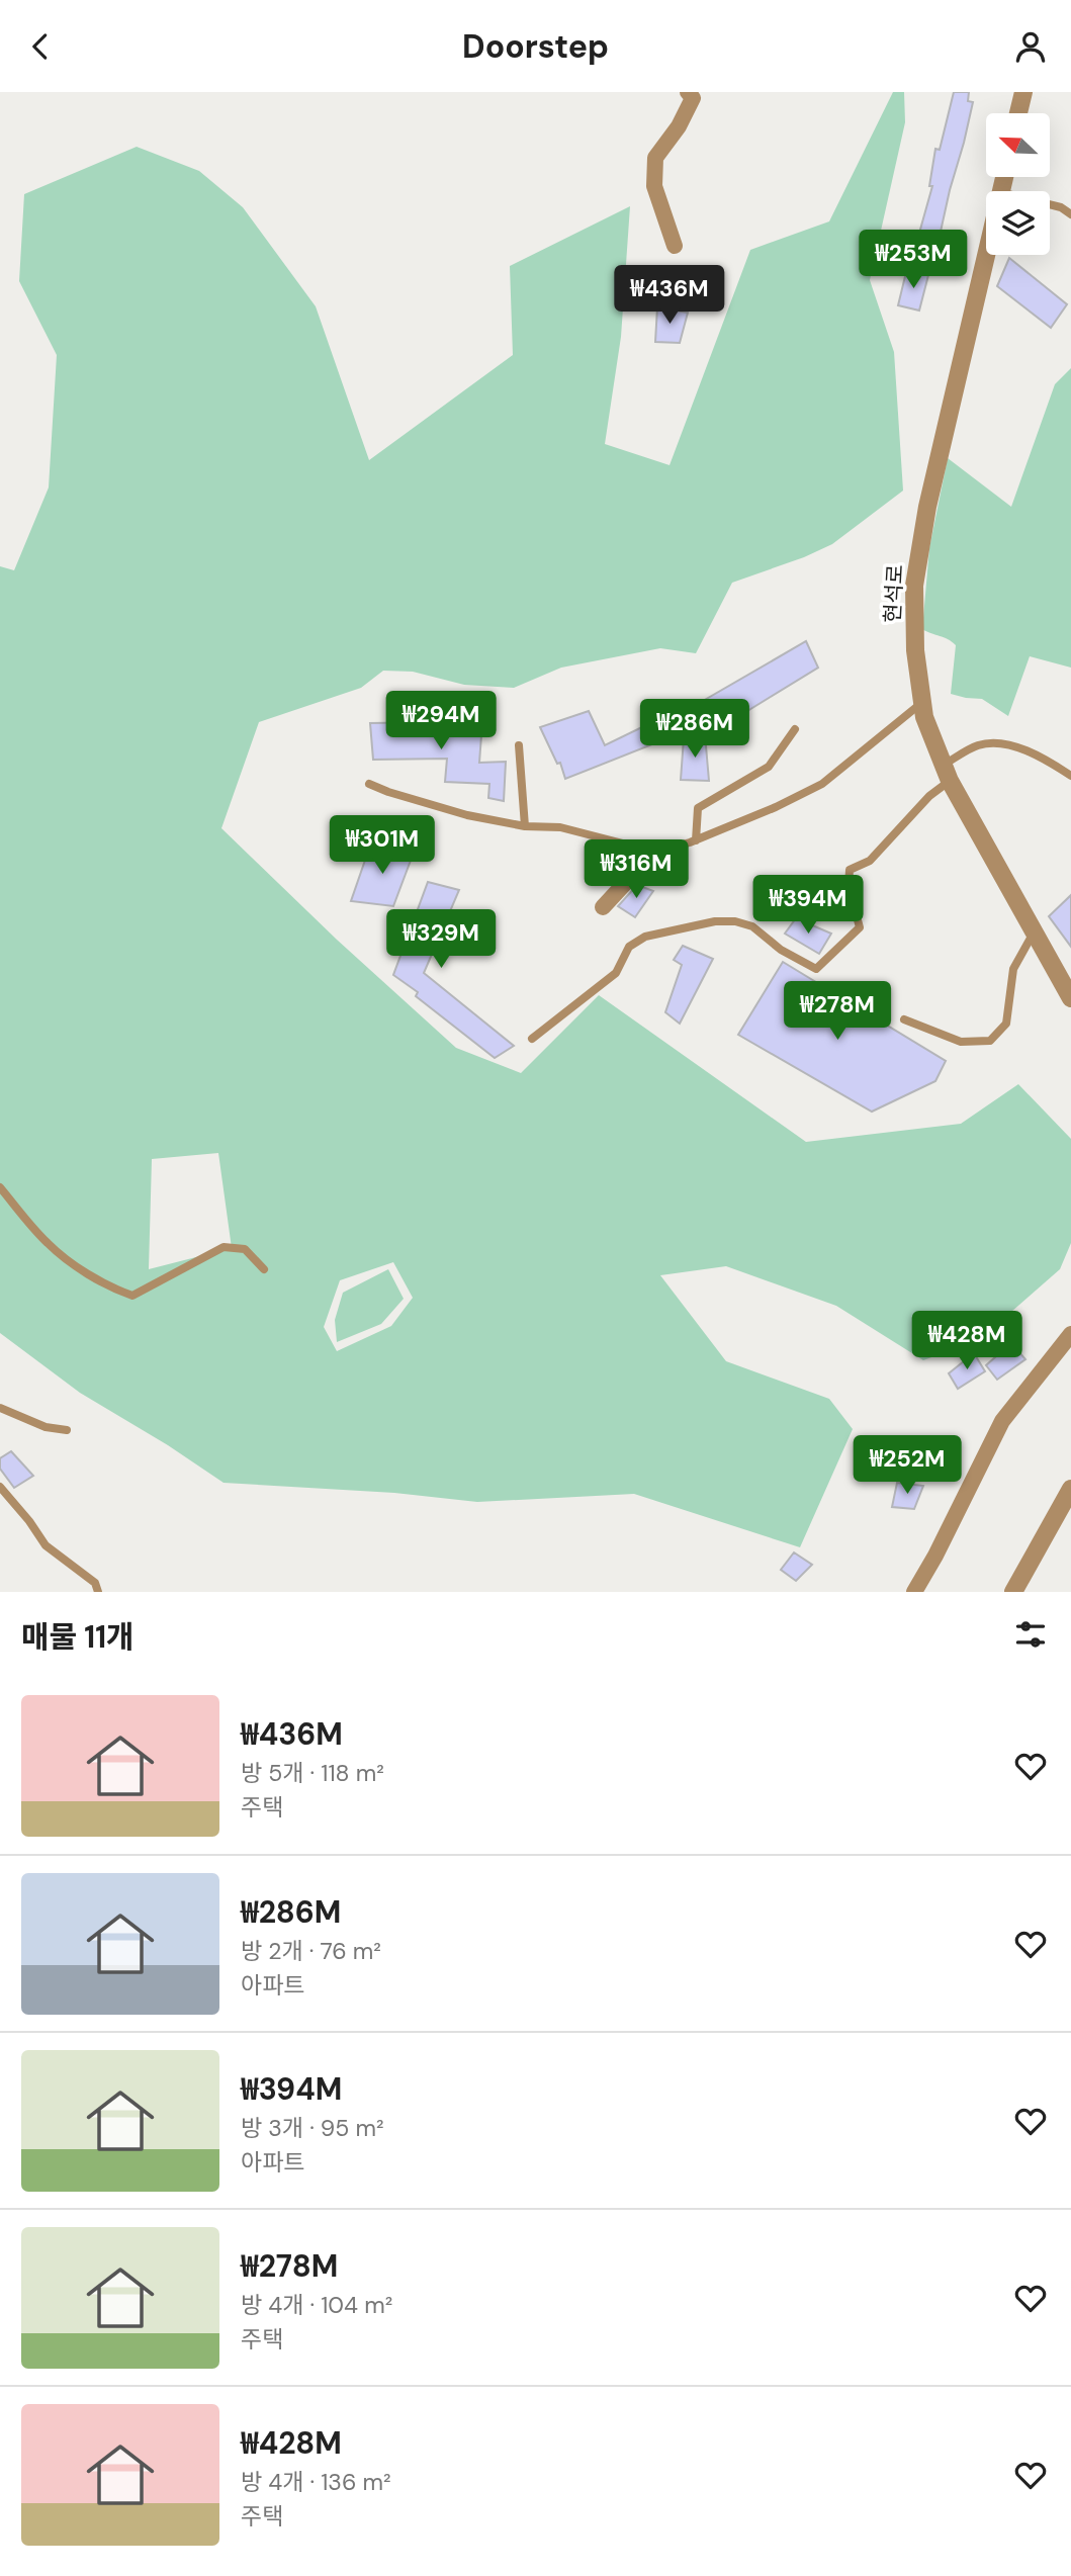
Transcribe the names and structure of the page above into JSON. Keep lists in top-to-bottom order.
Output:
{
  "streets": {
    "street": ["현석로"]
  },
  "north": "top left",
  "page": {
    "header": "Doorstep",
    "price": [
      "₩253M",
      "₩436M",
      "₩294M",
      "₩286M",
      "₩301M",
      "₩316M",
      "₩394M",
      "₩329M",
      "₩278M",
      "₩428M",
      "₩252M"
    ],
    "heading": "매물 11개",
    "list": [
      {
        "name": "₩436M",
        "note": "방 5개 · 118 m² · 주택"
      },
      {
        "name": "₩286M",
        "note": "방 2개 · 76 m² · 아파트"
      },
      {
        "name": "₩394M",
        "note": "방 3개 · 95 m² · 아파트"
      },
      {
        "name": "₩278M",
        "note": "방 4개 · 104 m² · 주택"
      },
      {
        "name": "₩428M",
        "note": "방 4개 · 136 m² · 주택"
      }
    ]
  }
}
